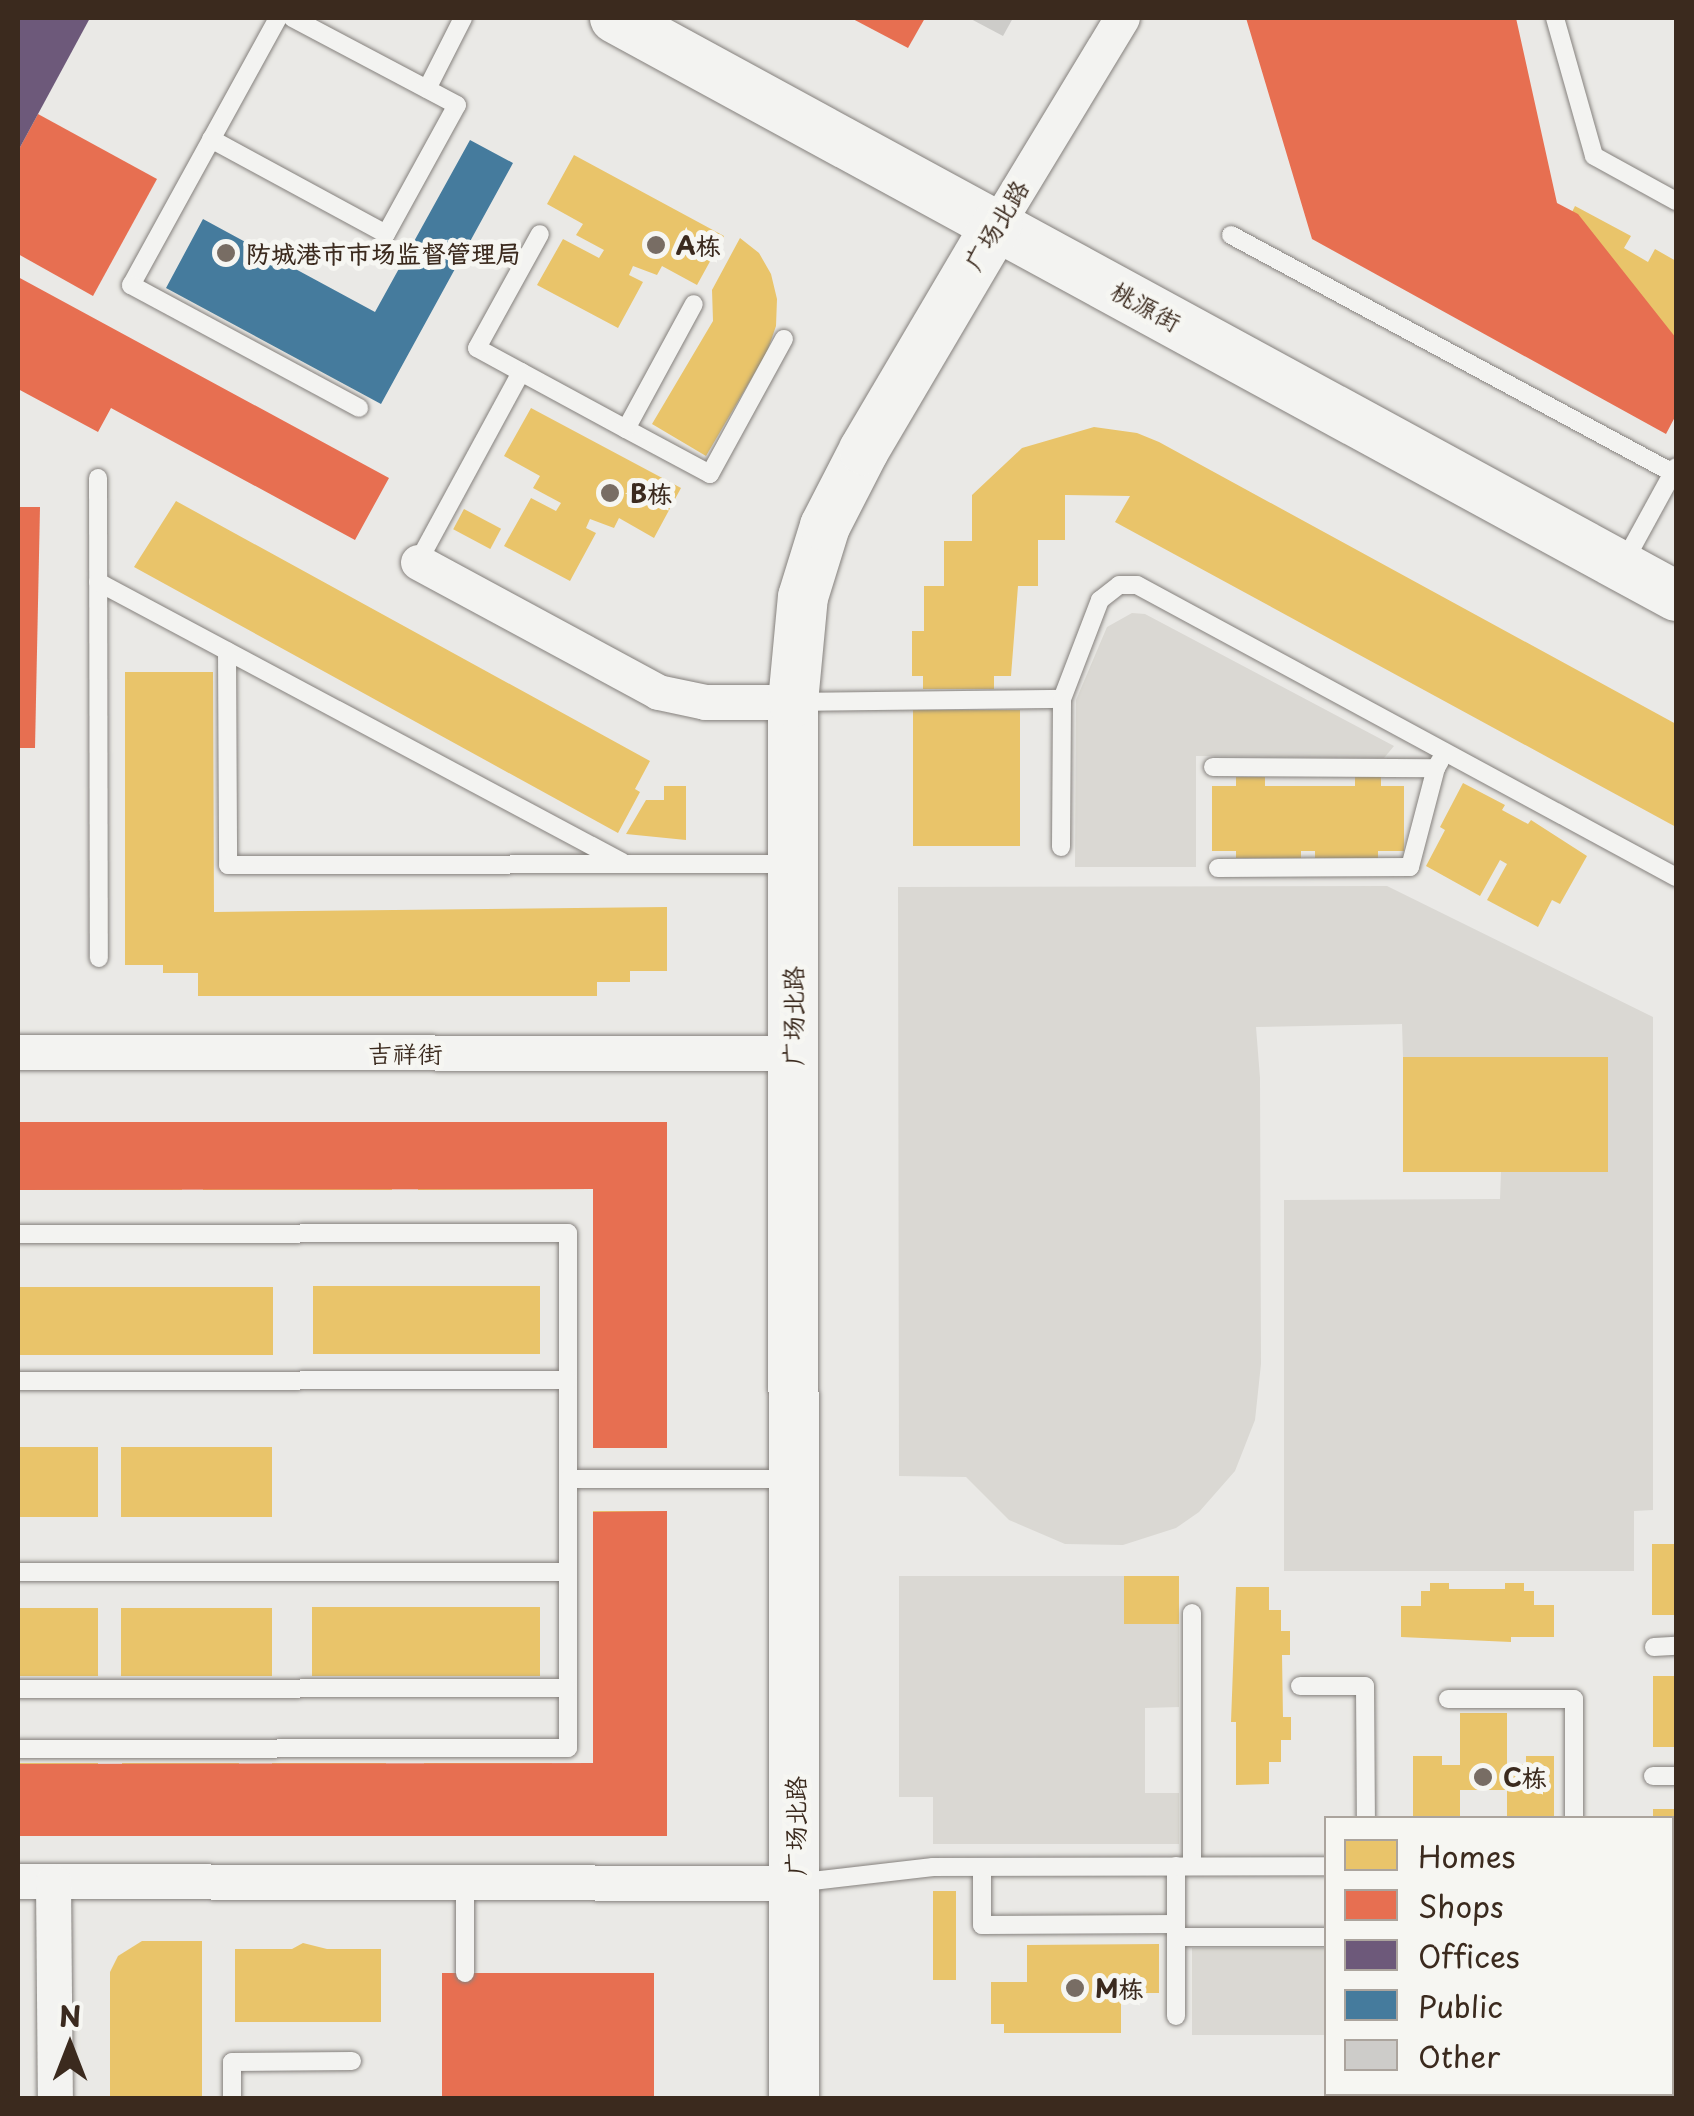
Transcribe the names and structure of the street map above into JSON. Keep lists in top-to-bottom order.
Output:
{
  "streets": {
    "street": ["广场北路", "桃源街", "吉祥街"]
  },
  "crossings": [
    ["广场北路", "桃源街"],
    ["广场北路", "吉祥街"]
  ],
  "places": [
    "A栋",
    "防城港市市场监督管理局",
    "B栋",
    "C栋",
    "M栋"
  ],
  "legend": [
    "Homes",
    "Shops",
    "Offices",
    "Public",
    "Other"
  ],
  "north": "top"
}
